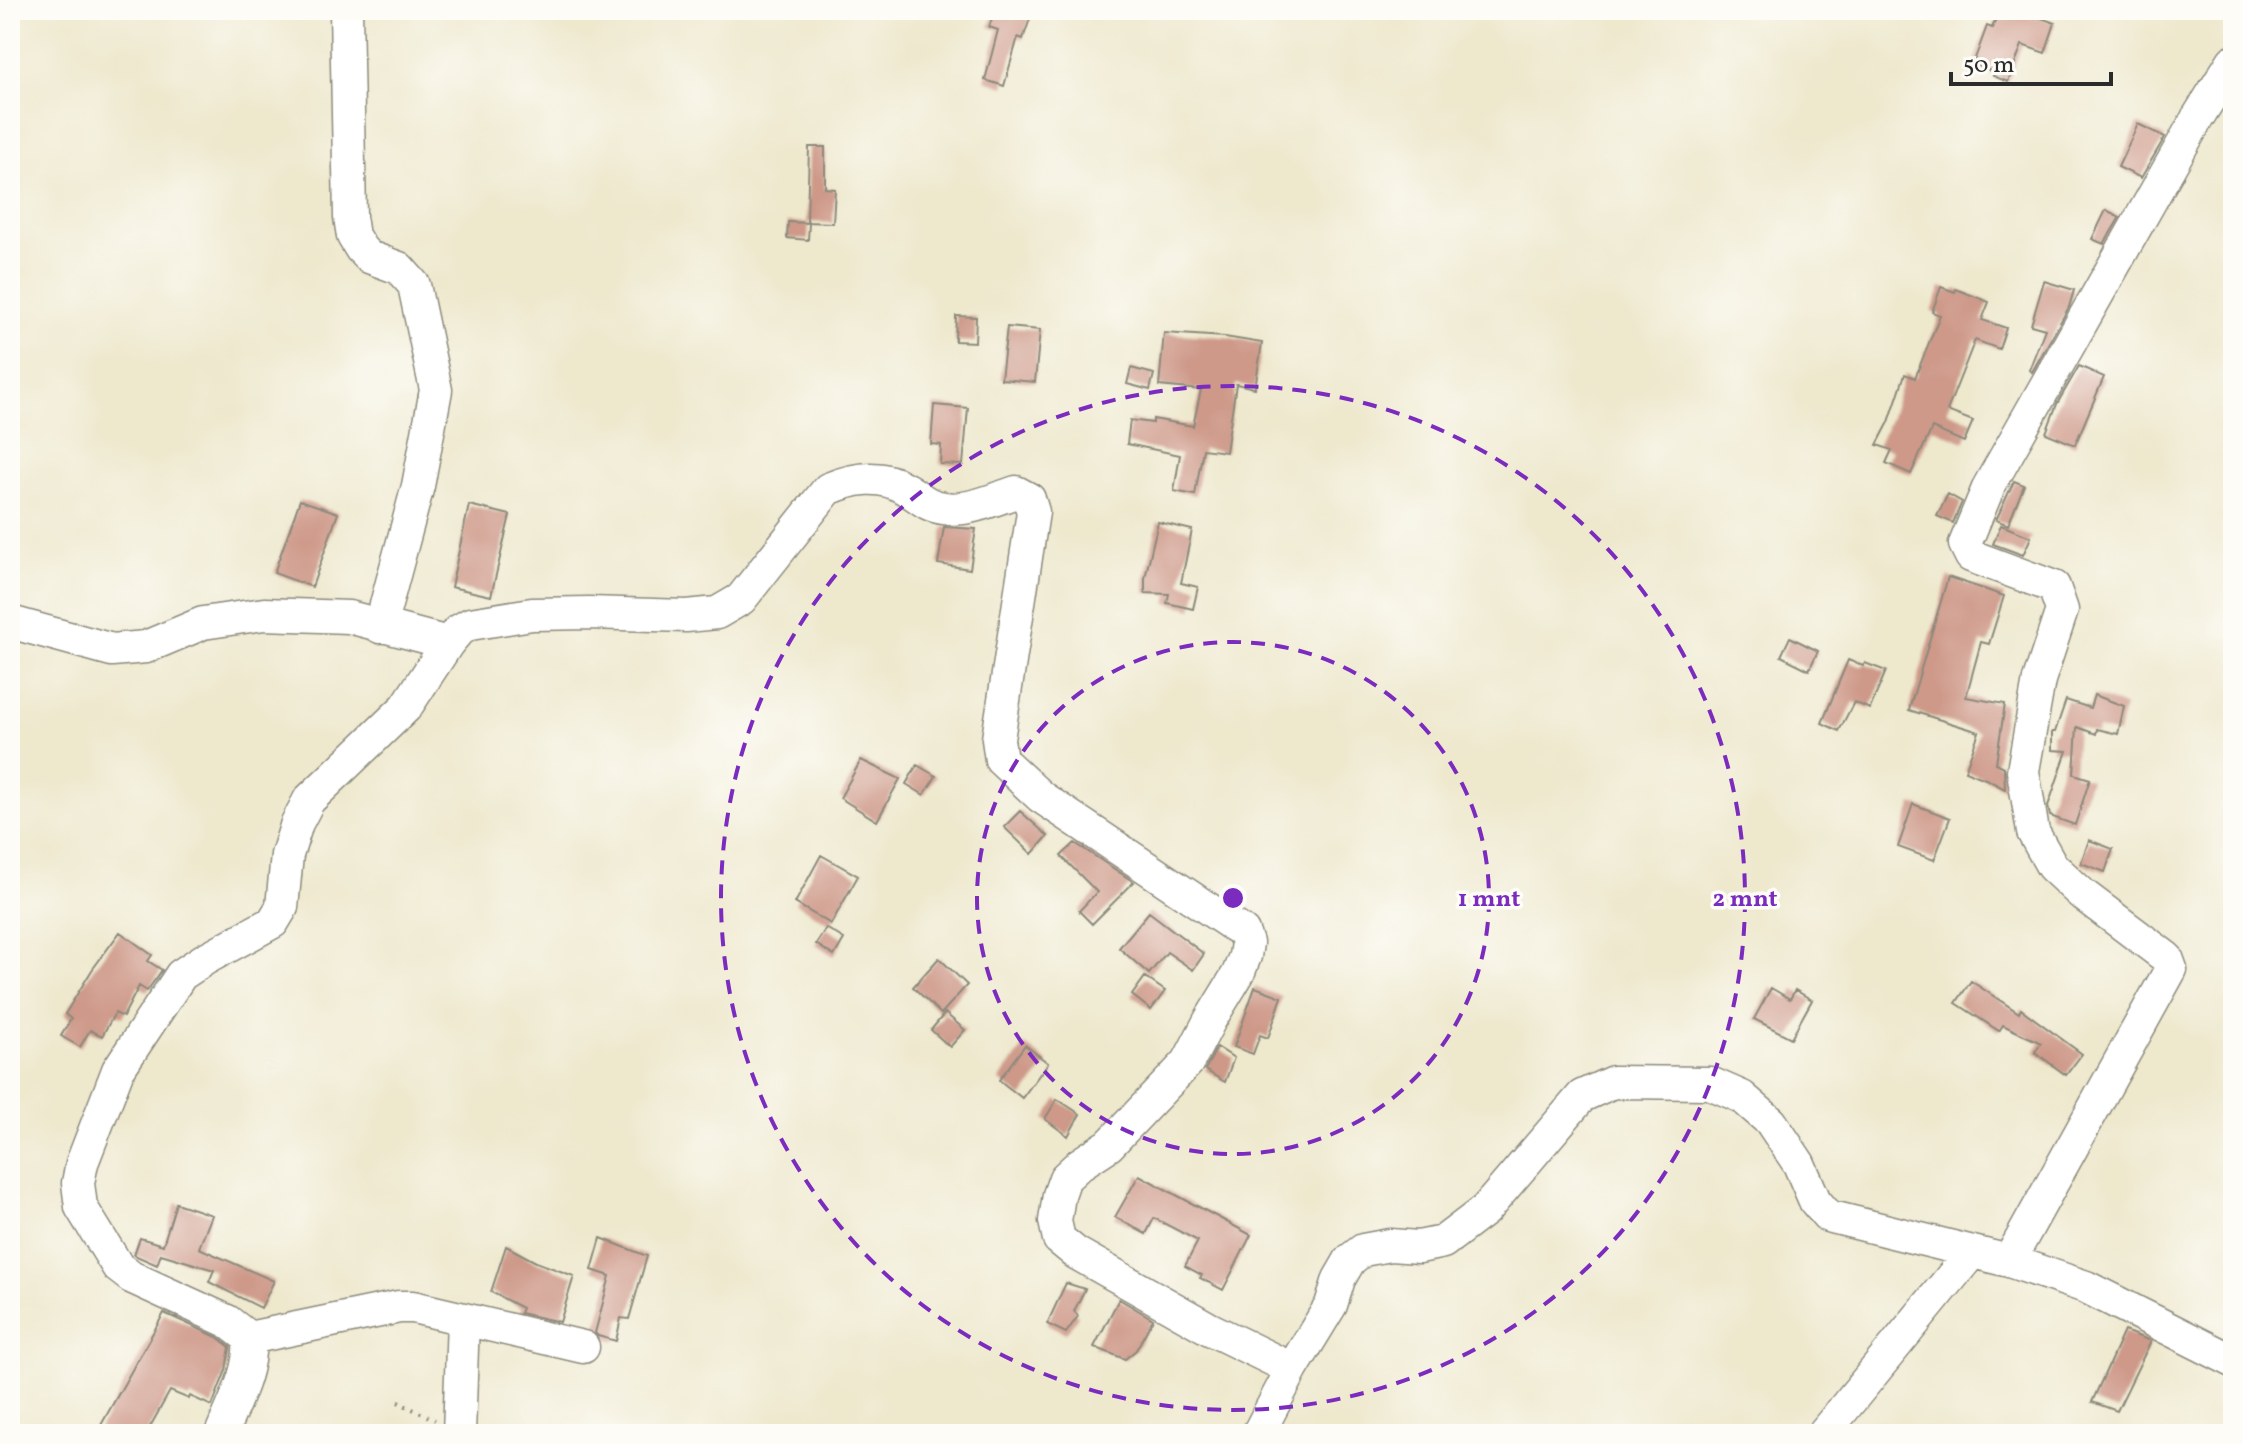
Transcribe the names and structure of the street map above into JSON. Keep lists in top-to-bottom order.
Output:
{
  "scale_bar": "50 m",
  "rings": ["1 mnt", "2 mnt"]
}
